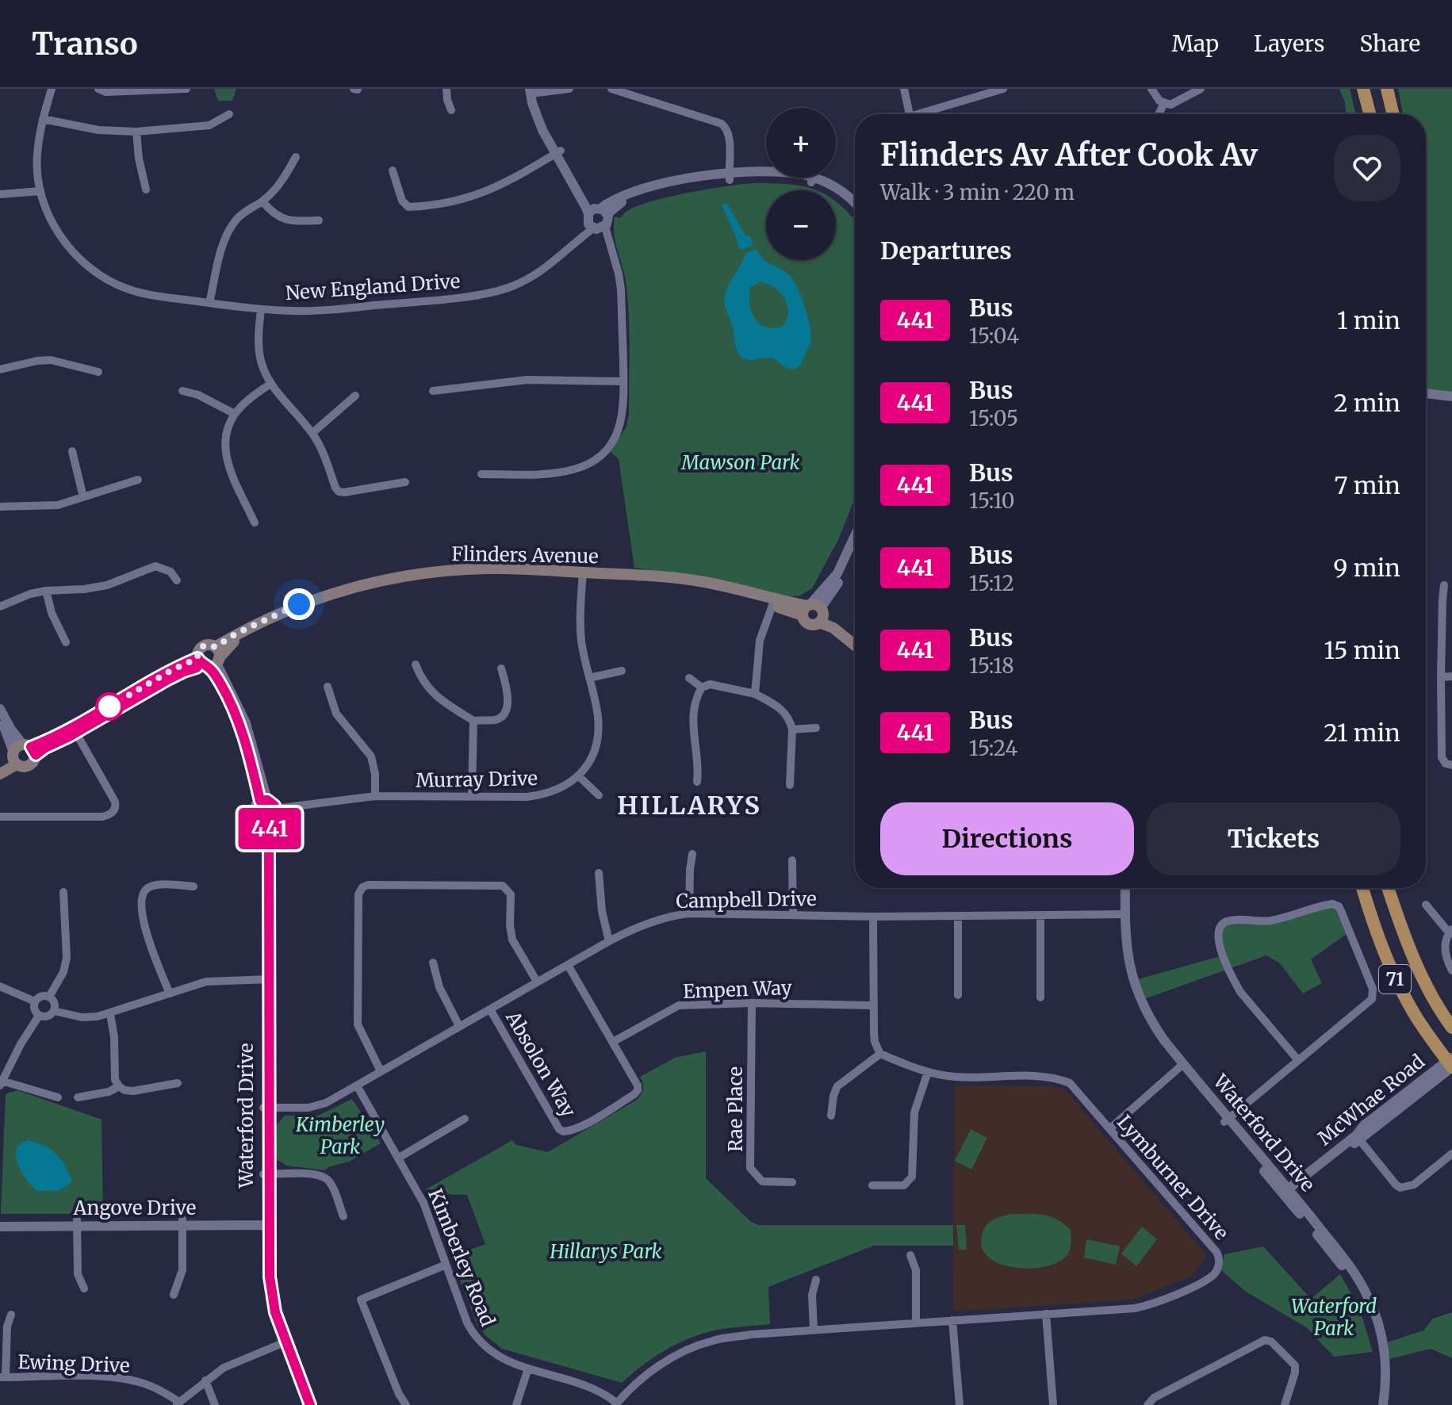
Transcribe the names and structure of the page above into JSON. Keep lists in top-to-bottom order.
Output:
{
  "streets": {
    "highway": ["71"],
    "main road": ["Flinders Avenue"],
    "street": [
      "New England Drive",
      "Murray Drive",
      "Campbell Drive",
      "Empen Way",
      "Absolon Way",
      "McWhae Road",
      "Rae Place",
      "Waterford Drive",
      "Lymburner Drive",
      "Angove Drive",
      "Kimberley Road",
      "Ewing Drive"
    ]
  },
  "crossings": [
    ["Murray Drive", "Waterford Drive"],
    ["Campbell Drive", "Absolon Way"],
    ["Campbell Drive", "Waterford Drive"],
    ["Campbell Drive", "Kimberley Road"],
    ["71", "McWhae Road"],
    ["Empen Way", "Absolon Way"],
    ["Empen Way", "Rae Place"],
    ["McWhae Road", "Waterford Drive"],
    ["Waterford Drive", "Angove Drive"],
    ["Lymburner Drive", "Kimberley Road"]
  ],
  "districts": ["HILLARYS"],
  "parks": [
    "Mawson Park",
    "Kimberley Park",
    "Hillarys Park",
    "Waterford Park"
  ],
  "lines": ["bus line 441"],
  "page": {
    "header": "Transo",
    "nav": ["Map", "Layers", "Share"],
    "on_map": "441",
    "map_buttons": ["+", "−"],
    "heading": [
      ["Flinders Av After Cook Av", "Walk · 3 min · 220 m"],
      "Departures"
    ],
    "list": [
      {
        "mark": "441",
        "name": "Bus",
        "note": "15:04",
        "value": "1 min"
      },
      {
        "mark": "441",
        "name": "Bus",
        "note": "15:05",
        "value": "2 min"
      },
      {
        "mark": "441",
        "name": "Bus",
        "note": "15:10",
        "value": "7 min"
      },
      {
        "mark": "441",
        "name": "Bus",
        "note": "15:12",
        "value": "9 min"
      },
      {
        "mark": "441",
        "name": "Bus",
        "note": "15:18",
        "value": "15 min"
      },
      {
        "mark": "441",
        "name": "Bus",
        "note": "15:24",
        "value": "21 min"
      }
    ],
    "buttons": ["Directions", "Tickets"]
  }
}
